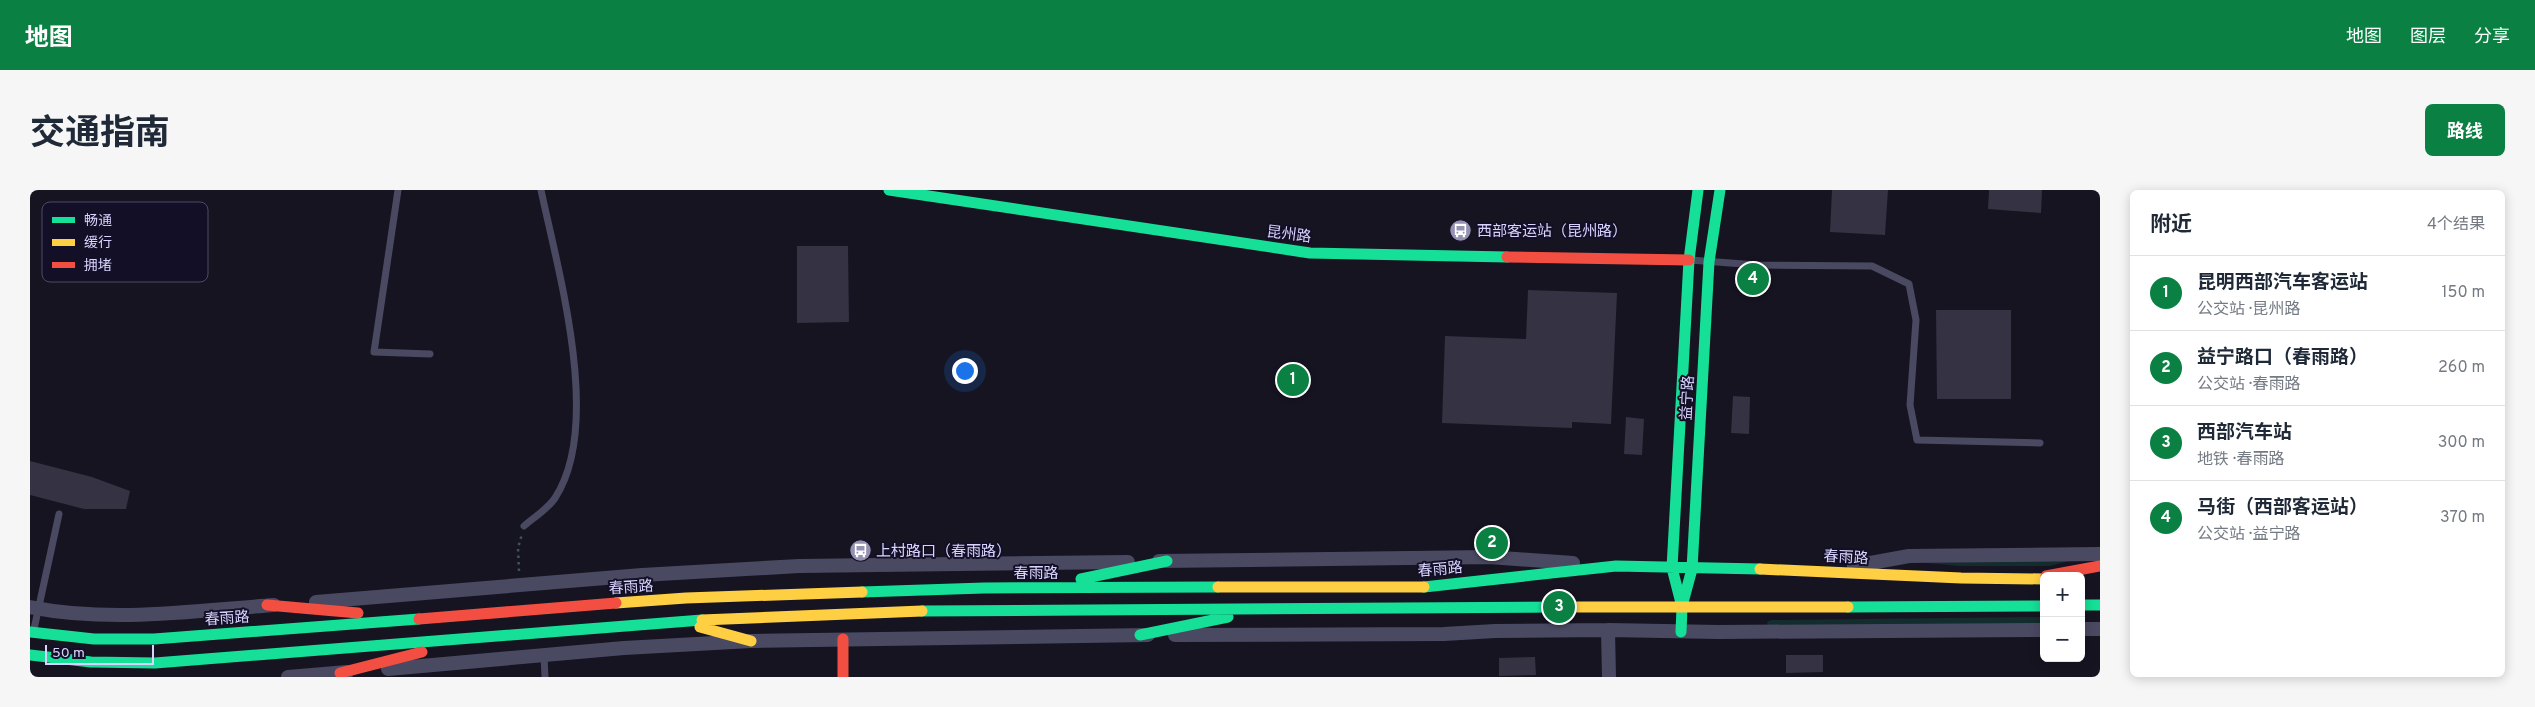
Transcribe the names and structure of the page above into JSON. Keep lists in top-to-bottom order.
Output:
{
  "streets": {
    "main road": ["昆州路", "益宁路", "春雨路"]
  },
  "crossings": [
    ["昆州路", "益宁路"],
    ["益宁路", "春雨路"]
  ],
  "places": {
    "bus stop": ["西部客运站（昆州路）", "上村路口（春雨路）"]
  },
  "legend": ["畅通", "缓行", "拥堵"],
  "scale_bar": "50 m",
  "page": {
    "header": "地图",
    "nav": ["地图", "图层", "分享"],
    "title": "交通指南",
    "buttons": "路线",
    "heading": ["附近", "4个结果"],
    "list": [
      {
        "mark": "1",
        "name": "昆明西部汽车客运站",
        "note": "公交站 · 昆州路",
        "value": "150 m"
      },
      {
        "mark": "2",
        "name": "益宁路口（春雨路）",
        "note": "公交站 · 春雨路",
        "value": "260 m"
      },
      {
        "mark": "3",
        "name": "西部汽车站",
        "note": "地铁 · 春雨路",
        "value": "300 m"
      },
      {
        "mark": "4",
        "name": "马街（西部客运站）",
        "note": "公交站 · 益宁路",
        "value": "370 m"
      }
    ],
    "pins": [
      "4",
      "1",
      "2",
      "3"
    ],
    "map_buttons": ["+", "−"],
    "scale": "50 m"
  }
}
